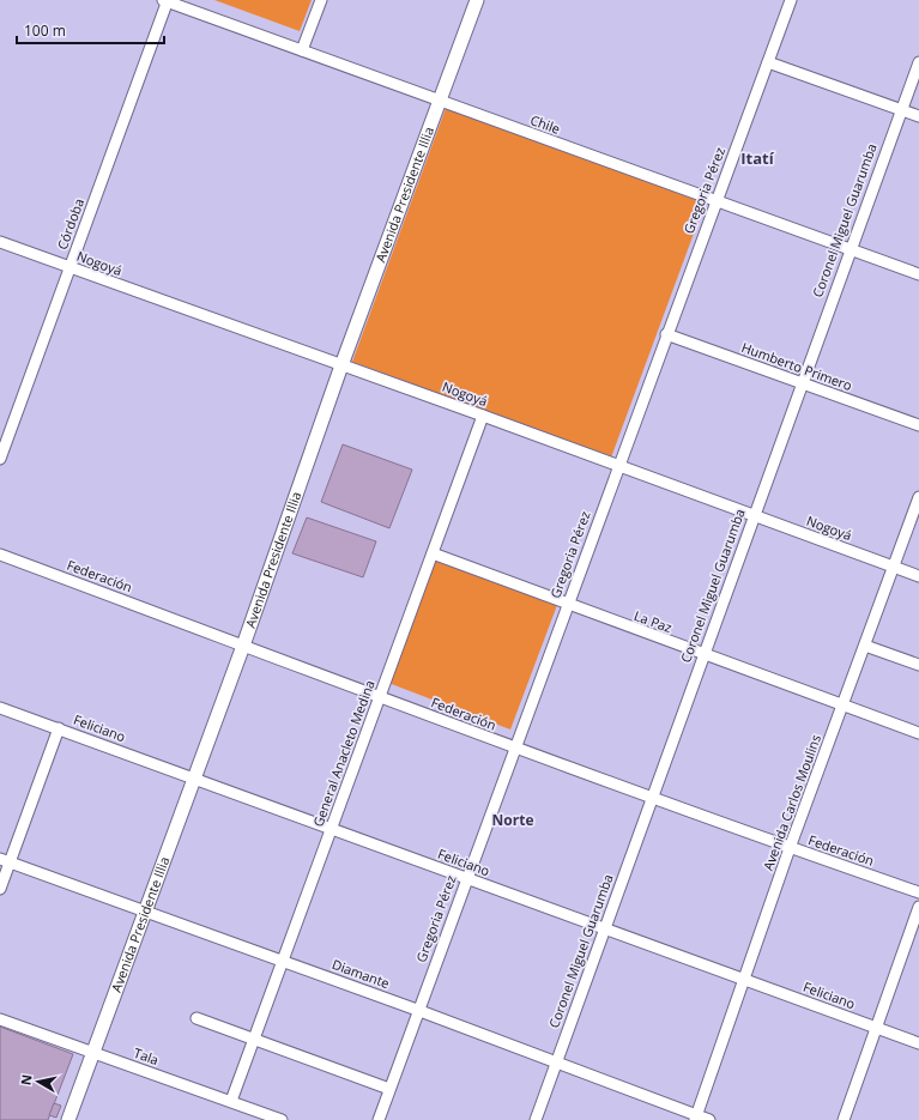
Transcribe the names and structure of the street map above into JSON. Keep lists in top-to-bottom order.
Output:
{
  "streets": {
    "main road": ["Avenida Presidente Illia"],
    "street": [
      "Chile",
      "Gregoria Pérez",
      "Coronel Miguel Guarumba",
      "Córdoba",
      "Nogoyá",
      "Humberto Primero",
      "Federación",
      "La Paz",
      "Feliciano",
      "General Anacleto Medina",
      "Avenida Carlos Moulins",
      "Diamante",
      "Tala"
    ]
  },
  "crossings": [
    ["Chile", "Gregoria Pérez"],
    ["Chile", "Avenida Presidente Illia"],
    ["Chile", "Coronel Miguel Guarumba"],
    ["Chile", "Córdoba"],
    ["Gregoria Pérez", "Nogoyá"],
    ["Gregoria Pérez", "Humberto Primero"],
    ["Gregoria Pérez", "Federación"],
    ["Gregoria Pérez", "La Paz"],
    ["Gregoria Pérez", "Feliciano"],
    ["Gregoria Pérez", "Diamante"],
    ["Avenida Presidente Illia", "Nogoyá"],
    ["Avenida Presidente Illia", "Federación"],
    ["Avenida Presidente Illia", "Feliciano"],
    ["Avenida Presidente Illia", "Diamante"],
    ["Avenida Presidente Illia", "Tala"],
    ["Coronel Miguel Guarumba", "Nogoyá"],
    ["Coronel Miguel Guarumba", "Humberto Primero"],
    ["Coronel Miguel Guarumba", "Federación"],
    ["Coronel Miguel Guarumba", "La Paz"],
    ["Coronel Miguel Guarumba", "Feliciano"],
    ["Coronel Miguel Guarumba", "Diamante"],
    ["Córdoba", "Nogoyá"],
    ["Nogoyá", "General Anacleto Medina"],
    ["Nogoyá", "Avenida Carlos Moulins"],
    ["Federación", "General Anacleto Medina"],
    ["Federación", "Avenida Carlos Moulins"],
    ["La Paz", "General Anacleto Medina"],
    ["La Paz", "Avenida Carlos Moulins"],
    ["Feliciano", "General Anacleto Medina"],
    ["Feliciano", "Avenida Carlos Moulins"],
    ["General Anacleto Medina", "Diamante"],
    ["General Anacleto Medina", "Tala"],
    ["Avenida Carlos Moulins", "Diamante"]
  ],
  "districts": ["Itatí", "Norte"],
  "scale_bar": "100 m",
  "north": "left"
}
